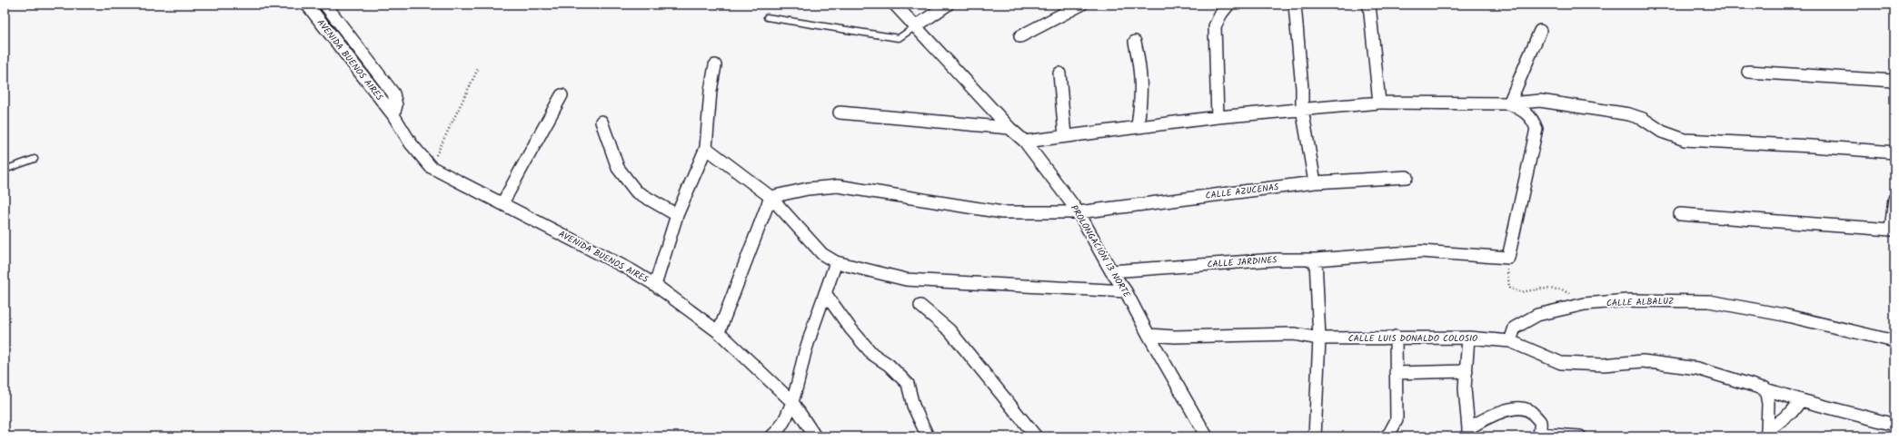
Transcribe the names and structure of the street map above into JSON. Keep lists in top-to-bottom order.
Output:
{
  "streets": {
    "street": [
      "AVENIDA BUENOS AIRES",
      "CALLE AZUCENAS",
      "PROLONGACIÓN 13 NORTE",
      "CALLE JARDINES",
      "CALLE ALBALUZ",
      "CALLE LUIS DONALDO COLOSIO"
    ]
  },
  "crossings": [
    ["CALLE AZUCENAS", "PROLONGACIÓN 13 NORTE"],
    ["PROLONGACIÓN 13 NORTE", "CALLE JARDINES"],
    ["PROLONGACIÓN 13 NORTE", "CALLE LUIS DONALDO COLOSIO"],
    ["CALLE ALBALUZ", "CALLE LUIS DONALDO COLOSIO"]
  ]
}
